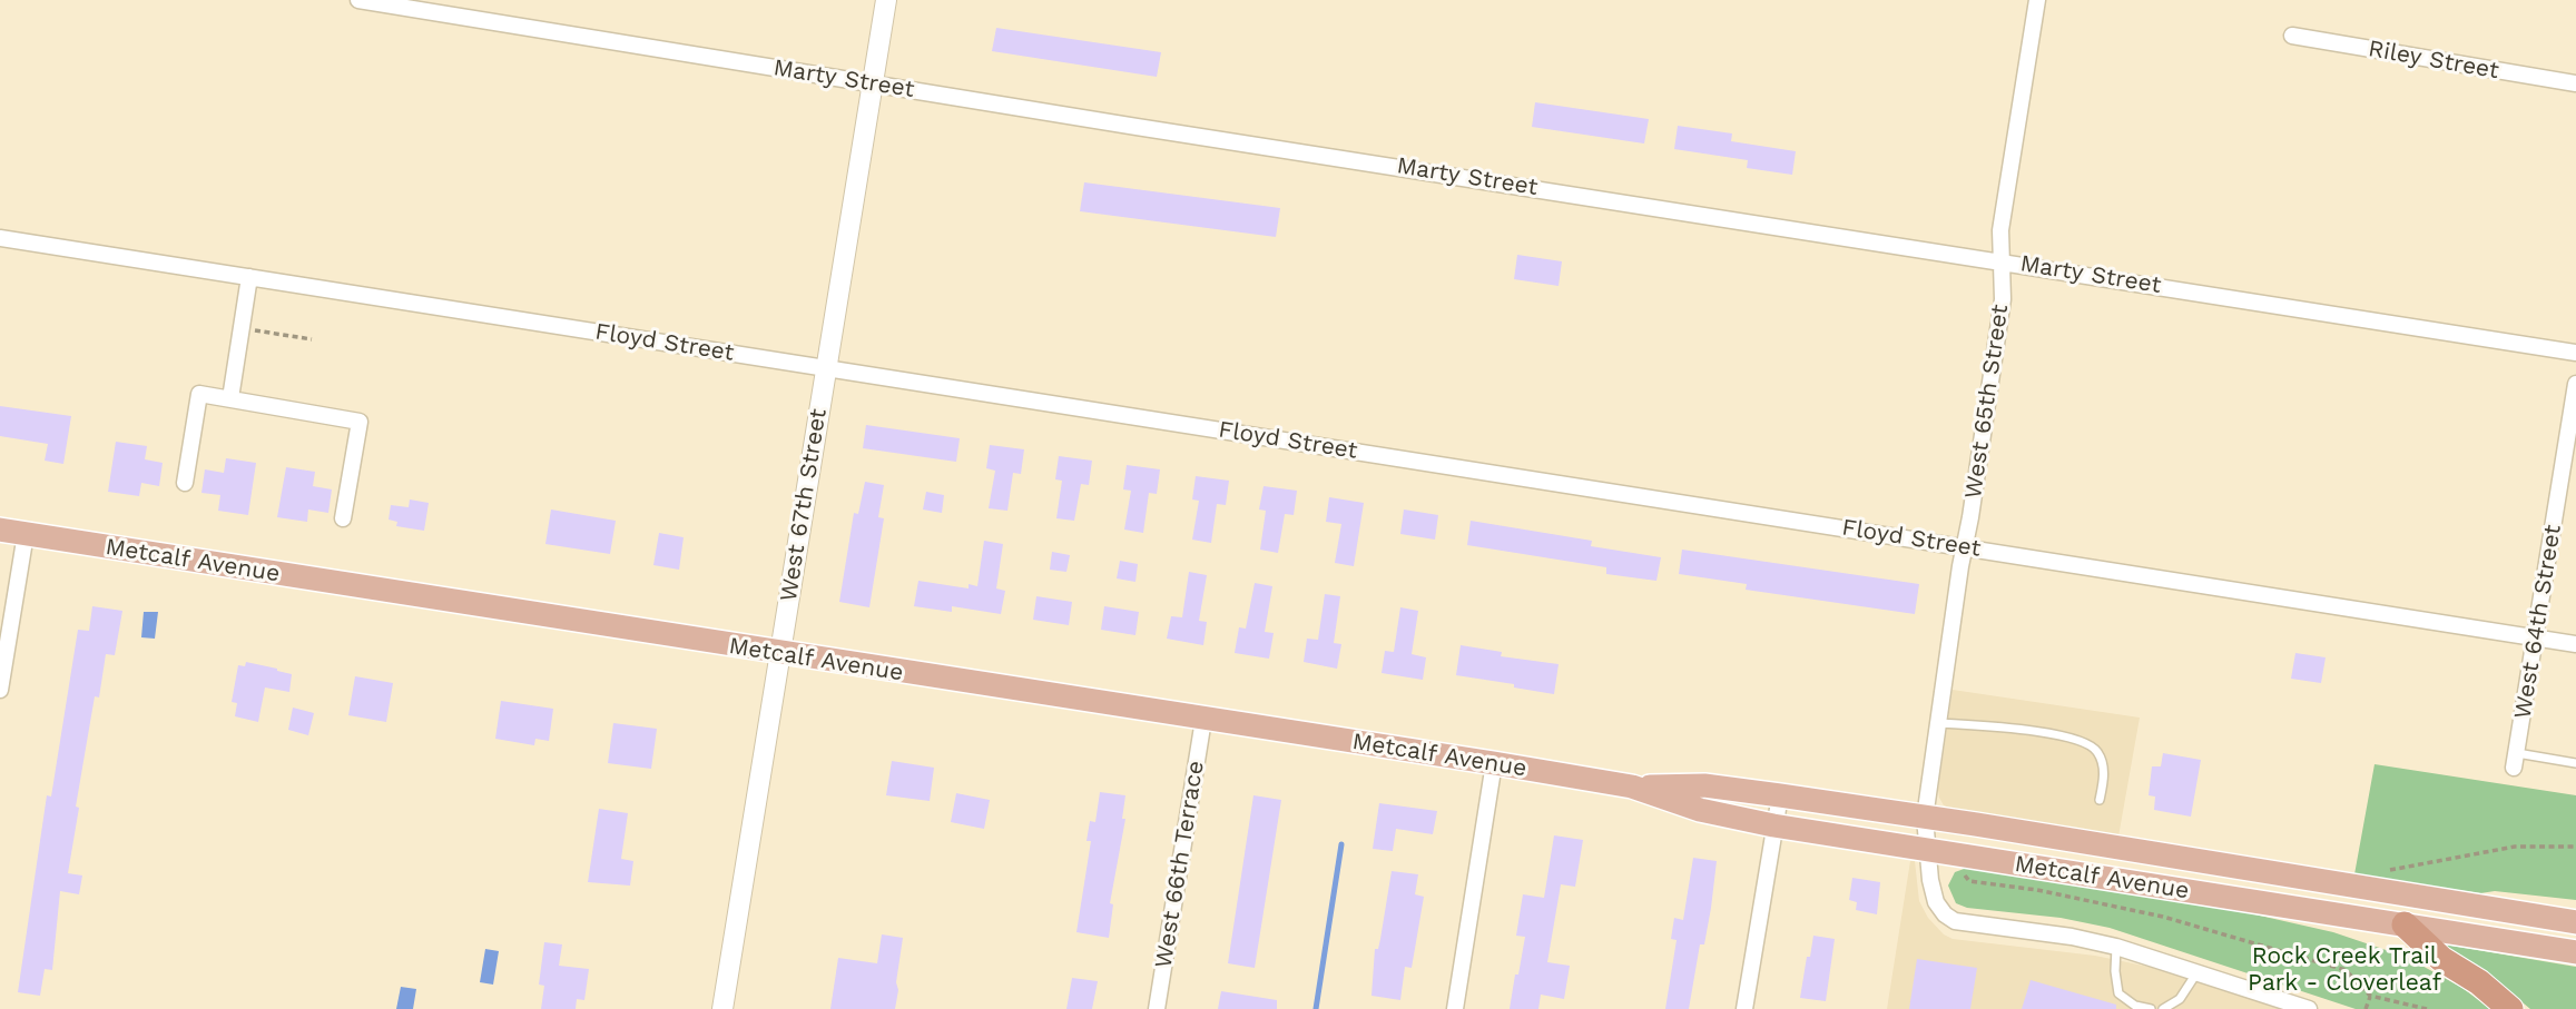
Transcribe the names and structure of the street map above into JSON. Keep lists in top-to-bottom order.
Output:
{
  "streets": {
    "main road": ["Metcalf Avenue"],
    "street": [
      "Riley Street",
      "Marty Street",
      "Floyd Street",
      "West 65th Street",
      "West 67th Street",
      "West 64th Street",
      "West 66th Terrace"
    ]
  },
  "crossings": [
    ["Marty Street", "West 65th Street"],
    ["Marty Street", "West 67th Street"],
    ["Floyd Street", "West 65th Street"],
    ["Floyd Street", "West 67th Street"],
    ["Floyd Street", "West 64th Street"],
    ["West 65th Street", "Metcalf Avenue"],
    ["West 67th Street", "Metcalf Avenue"],
    ["Metcalf Avenue", "West 66th Terrace"]
  ],
  "parks": ["Rock Creek Trail Park - Cloverleaf"]
}
